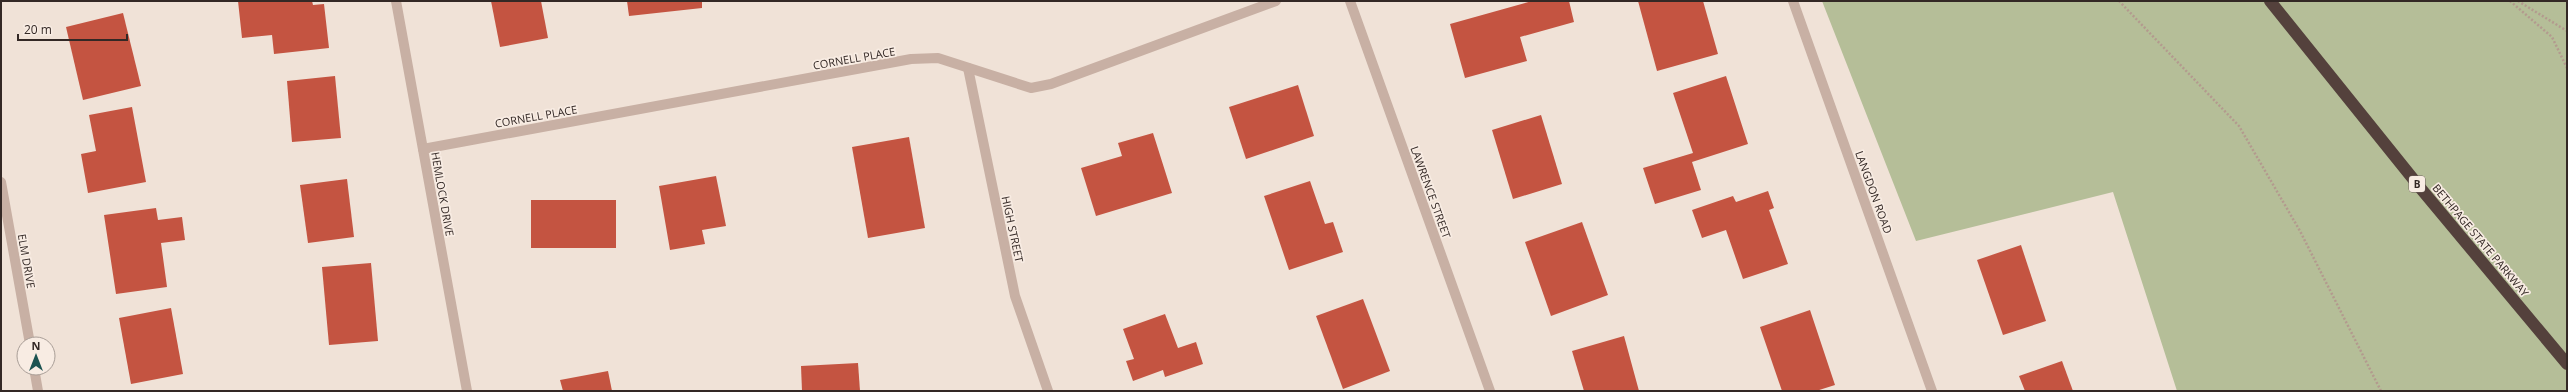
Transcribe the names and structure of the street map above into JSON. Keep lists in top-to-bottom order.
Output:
{
  "streets": {
    "highway": ["B", "BETHPAGE STATE PARKWAY"],
    "street": [
      "CORNELL PLACE",
      "LAWRENCE STREET",
      "LANGDON ROAD",
      "HEMLOCK DRIVE",
      "HIGH STREET",
      "ELM DRIVE"
    ]
  },
  "crossings": [
    ["CORNELL PLACE", "HEMLOCK DRIVE"],
    ["CORNELL PLACE", "HIGH STREET"]
  ],
  "scale_bar": "20 m",
  "north": "top"
}
